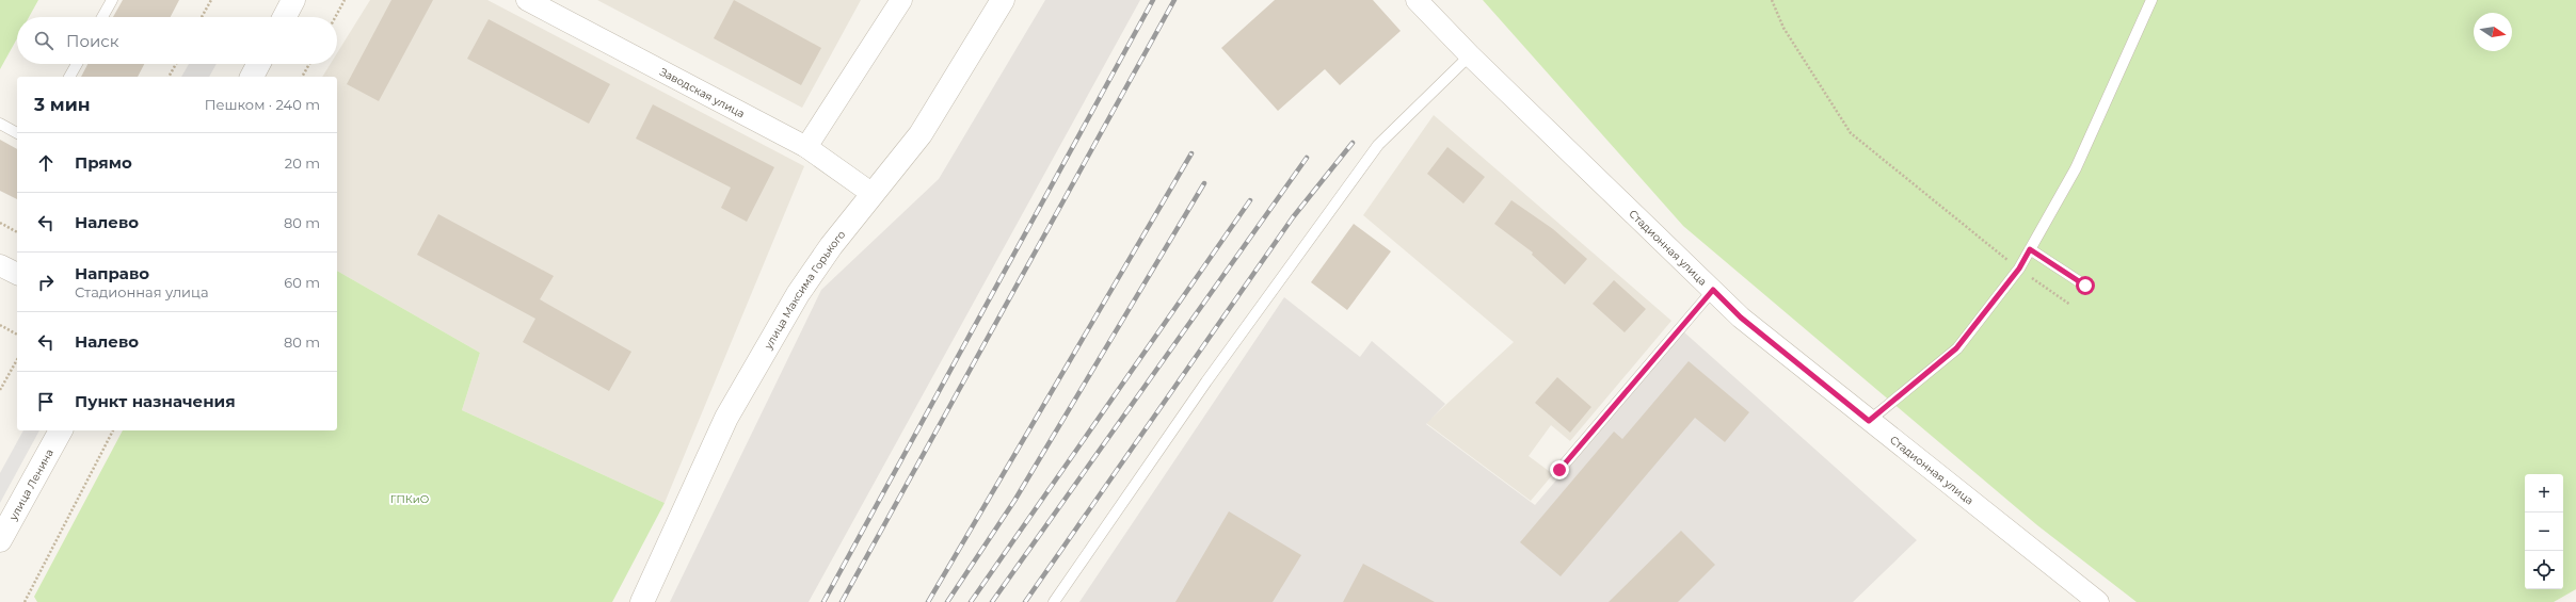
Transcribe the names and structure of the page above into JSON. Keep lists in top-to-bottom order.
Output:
{
  "streets": {
    "street": [
      "Заводская улица",
      "Стадионная улица",
      "улица Максима Горького",
      "улица Ленина"
    ]
  },
  "crossings": [
    ["Заводская улица", "улица Максима Горького"]
  ],
  "parks": ["ГПКиО"],
  "north": "right",
  "page": {
    "search": "Поиск",
    "heading": ["3 мин", "Пешком · 240 m"],
    "list": [
      ["Прямо", "20 m"],
      ["Налево", "80 m"],
      ["Направо", "Стадионная улица", "60 m"],
      ["Налево", "80 m"],
      "Пункт назначения"
    ],
    "map_buttons": ["+", "−"]
  }
}
